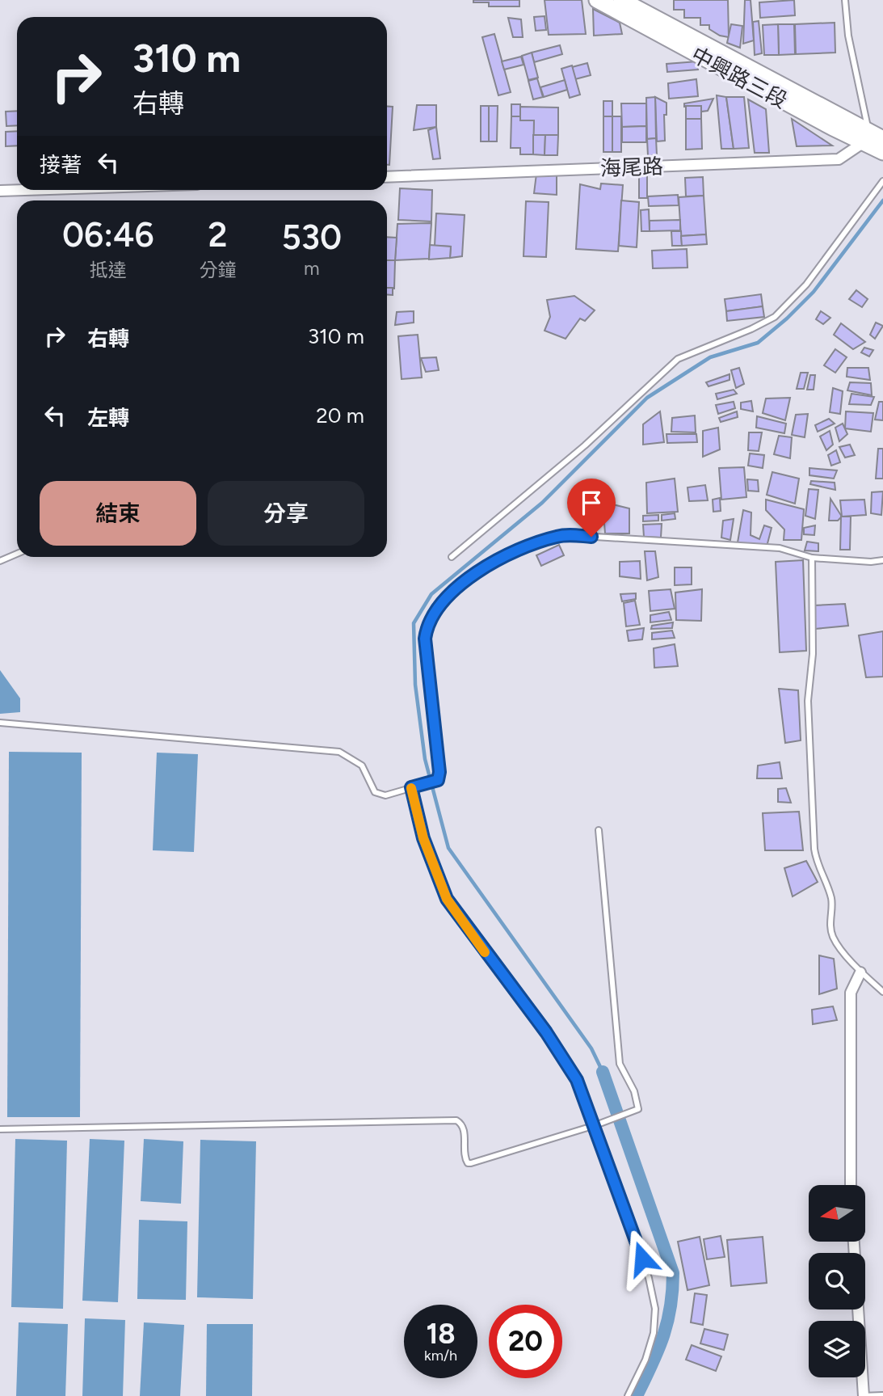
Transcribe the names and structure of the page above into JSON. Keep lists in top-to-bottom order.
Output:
{
  "streets": {
    "main road": ["中興路三段"],
    "street": ["海尾路"]
  },
  "crossings": [
    ["中興路三段", "海尾路"]
  ],
  "north": "left",
  "page": {
    "turn": ["310 m", "右轉"],
    "then": "接著",
    "eta": [
      "06:46",
      "抵達",
      "2",
      "分鐘",
      "530",
      "m"
    ],
    "list": [
      {
        "name": "右轉",
        "value": "310 m"
      },
      {
        "name": "左轉",
        "value": "20 m"
      }
    ],
    "buttons": ["結束", "分享"],
    "speed": "18 km/h",
    "limit": "20"
  }
}
